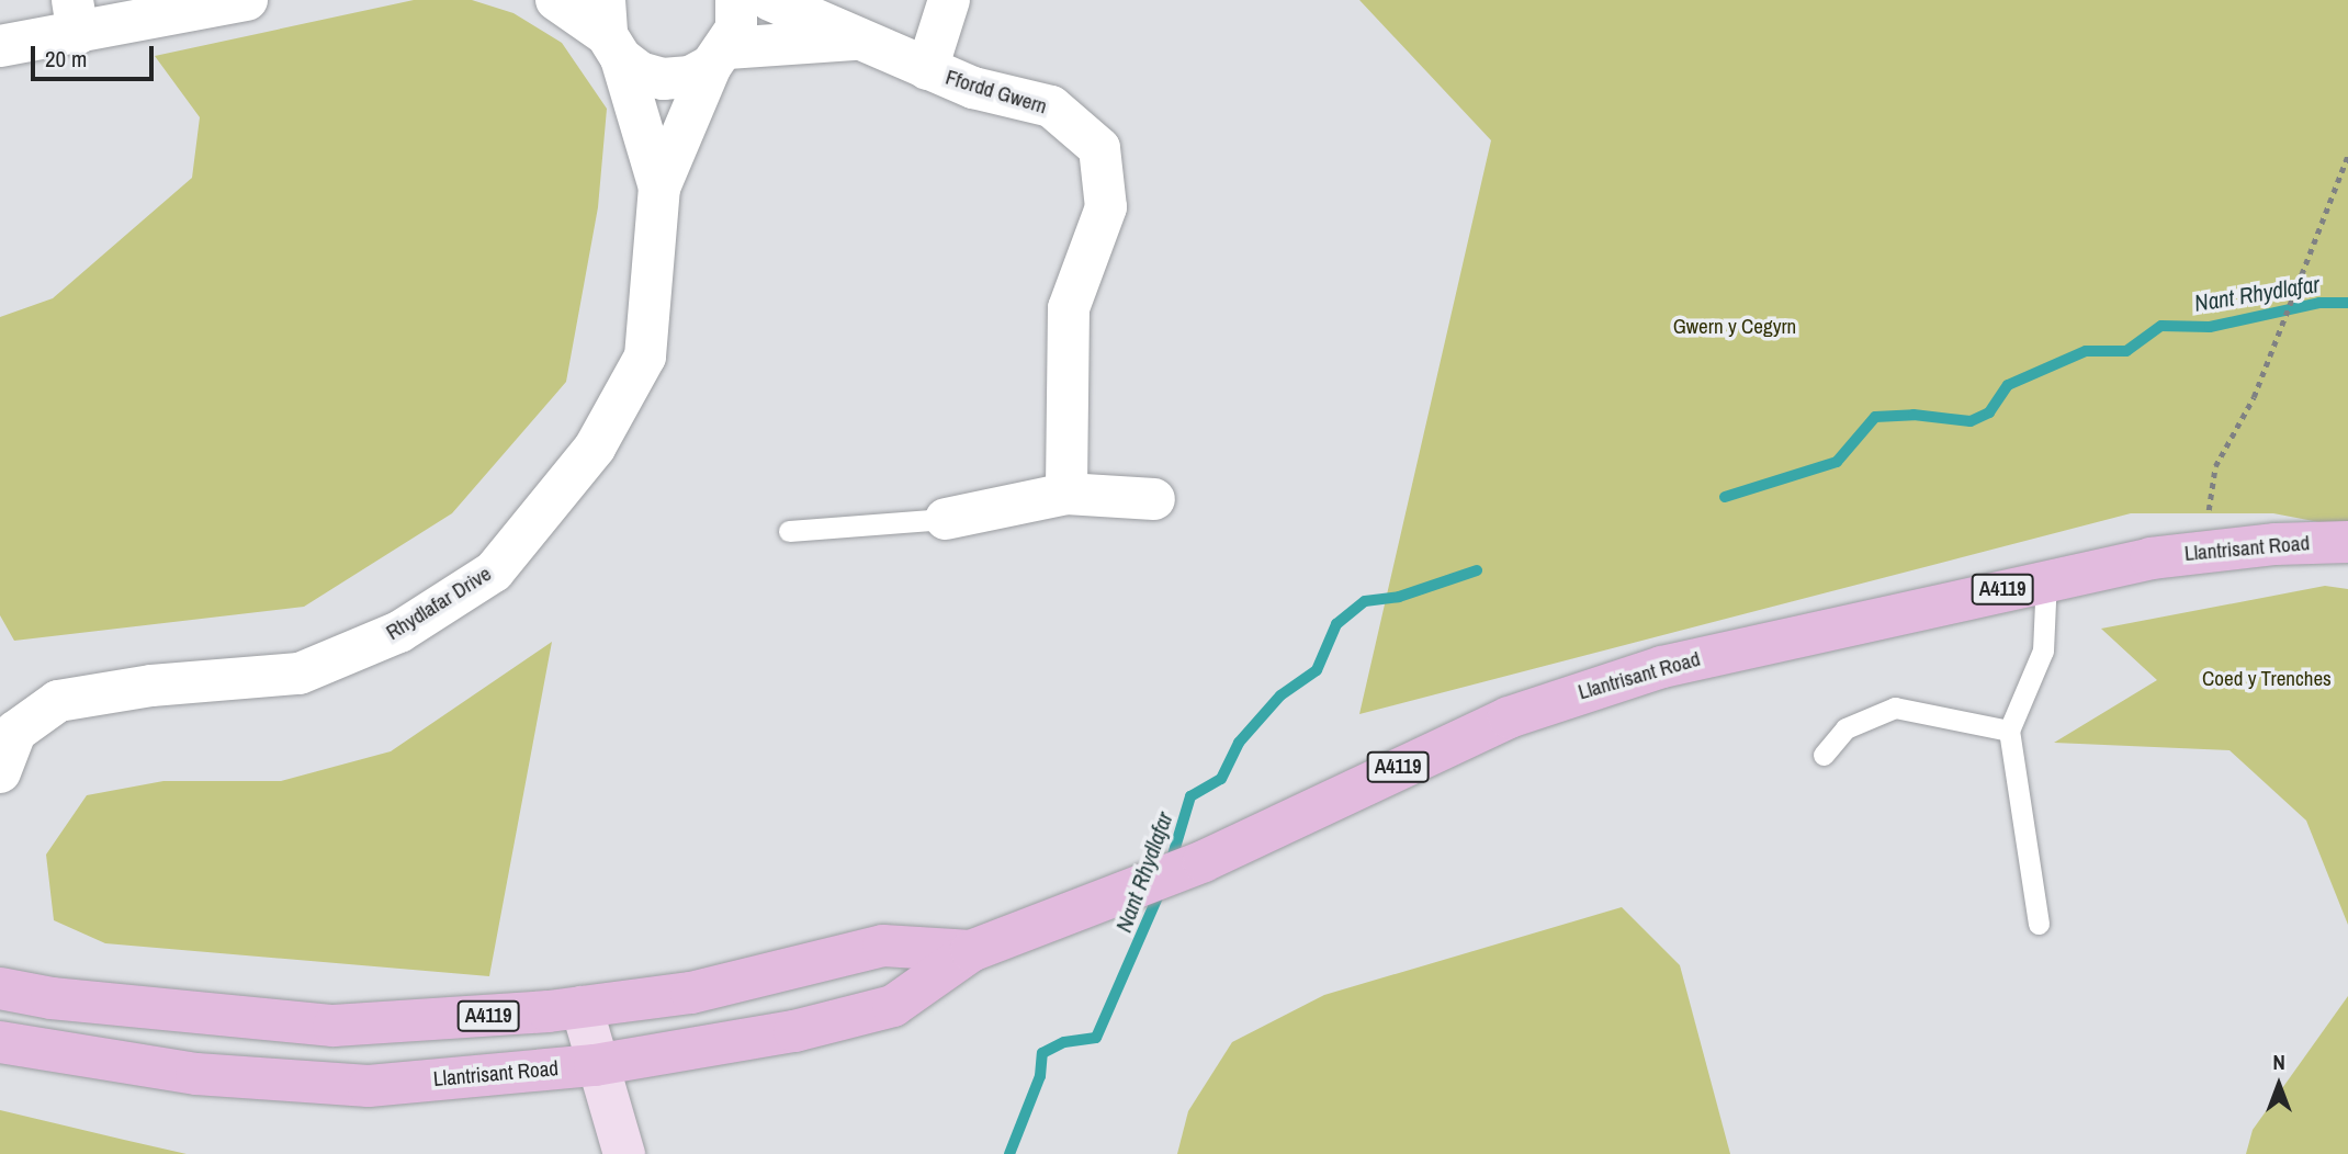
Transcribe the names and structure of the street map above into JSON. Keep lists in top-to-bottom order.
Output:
{
  "streets": {
    "main road": ["Llantrisant Road", "A4119"],
    "street": ["Ffordd Gwern", "Rhydlafar Drive"]
  },
  "crossings": [
    ["Ffordd Gwern", "Rhydlafar Drive"]
  ],
  "water": ["Nant Rhydlafar"],
  "parks": ["Gwern y Cegyrn", "Coed y Trenches"],
  "scale_bar": "20 m",
  "north": "top"
}
